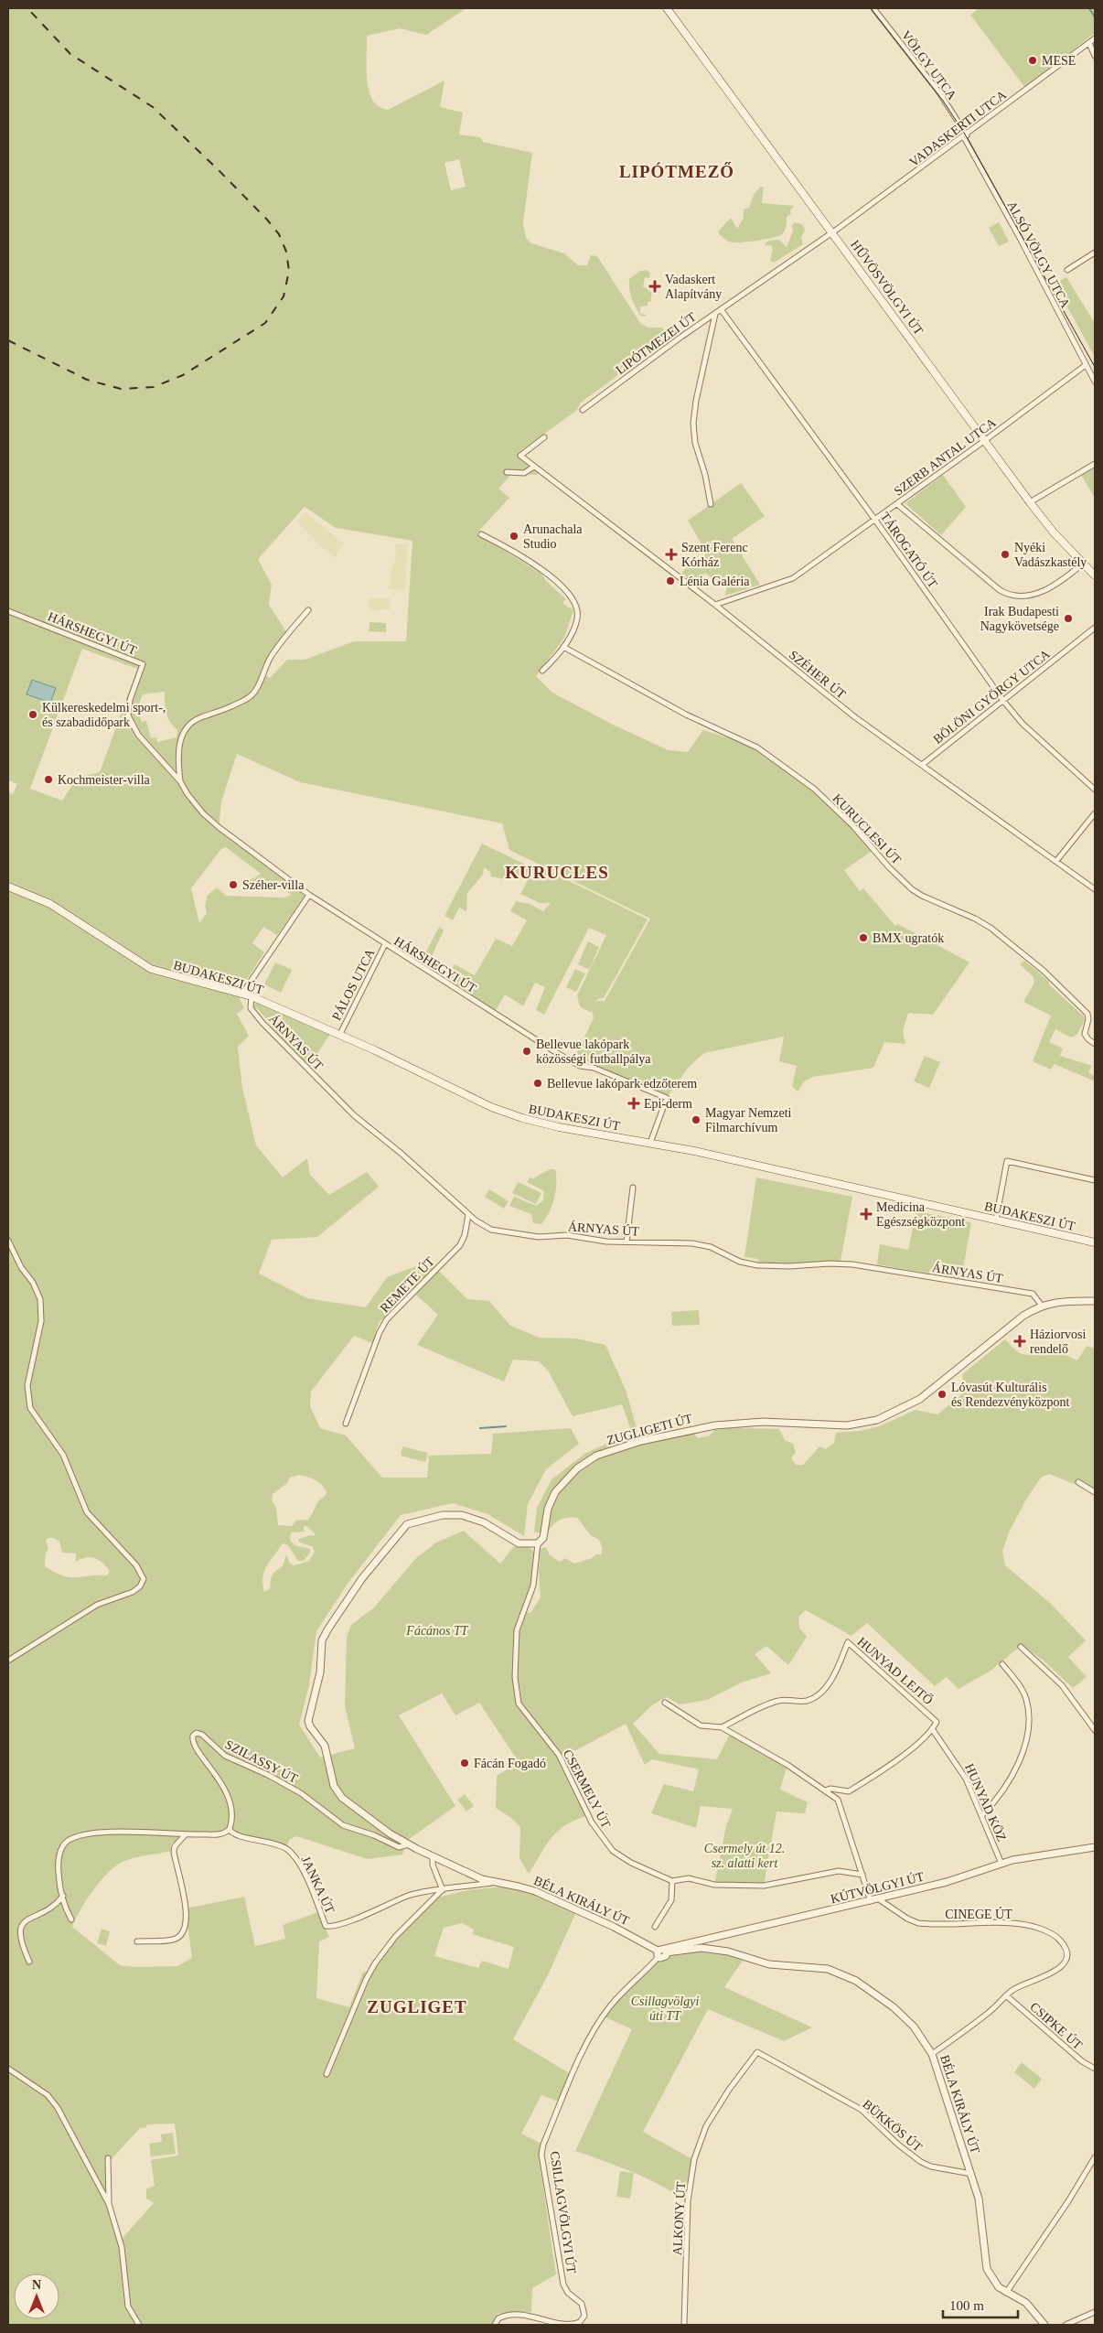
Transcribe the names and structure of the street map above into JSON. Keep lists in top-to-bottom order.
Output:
{
  "streets": {
    "main road": ["HŰVÖSVÖLGYI ÚT", "BUDAKESZI ÚT"],
    "street": [
      "VÖLGY UTCA",
      "VADASKERTI UTCA",
      "ALSÓ VÖLGY UTCA",
      "LIPÓTMEZEI ÚT",
      "SZERB ANTAL UTCA",
      "TÁROGATÓ ÚT",
      "HÁRSHEGYI ÚT",
      "SZÉHER ÚT",
      "BÖLÖNI GYÖRGY UTCA",
      "KURUCLESI ÚT",
      "PÁLOS UTCA",
      "ÁRNYAS ÚT",
      "REMETE ÚT",
      "ZUGLIGETI ÚT",
      "HUNYAD LEJTŐ",
      "SZILASSY ÚT",
      "CSERMELY ÚT",
      "HUNYAD KÖZ",
      "JANKA ÚT",
      "KÚTVÖLGYI ÚT",
      "BÉLA KIRÁLY ÚT",
      "CINEGE ÚT",
      "CSIPKE ÚT",
      "BÜKKÖS ÚT",
      "CSILLAGVÖLGYI ÚT",
      "ALKONY ÚT"
    ]
  },
  "crossings": [
    ["VÖLGY UTCA", "VADASKERTI UTCA"],
    ["VÖLGY UTCA", "ALSÓ VÖLGY UTCA"],
    ["VADASKERTI UTCA", "ALSÓ VÖLGY UTCA"],
    ["VADASKERTI UTCA", "HŰVÖSVÖLGYI ÚT"],
    ["VADASKERTI UTCA", "LIPÓTMEZEI ÚT"],
    ["ALSÓ VÖLGY UTCA", "SZERB ANTAL UTCA"],
    ["HŰVÖSVÖLGYI ÚT", "LIPÓTMEZEI ÚT"],
    ["HŰVÖSVÖLGYI ÚT", "SZERB ANTAL UTCA"],
    ["LIPÓTMEZEI ÚT", "TÁROGATÓ ÚT"],
    ["SZERB ANTAL UTCA", "TÁROGATÓ ÚT"],
    ["SZERB ANTAL UTCA", "SZÉHER ÚT"],
    ["TÁROGATÓ ÚT", "BÖLÖNI GYÖRGY UTCA"],
    ["HÁRSHEGYI ÚT", "BUDAKESZI ÚT"],
    ["HÁRSHEGYI ÚT", "PÁLOS UTCA"],
    ["SZÉHER ÚT", "BÖLÖNI GYÖRGY UTCA"],
    ["BUDAKESZI ÚT", "PÁLOS UTCA"],
    ["BUDAKESZI ÚT", "ÁRNYAS ÚT"],
    ["ÁRNYAS ÚT", "REMETE ÚT"],
    ["ÁRNYAS ÚT", "ZUGLIGETI ÚT"],
    ["ZUGLIGETI ÚT", "CSERMELY ÚT"],
    ["HUNYAD LEJTŐ", "HUNYAD KÖZ"],
    ["SZILASSY ÚT", "JANKA ÚT"],
    ["HUNYAD KÖZ", "KÚTVÖLGYI ÚT"],
    ["KÚTVÖLGYI ÚT", "BÉLA KIRÁLY ÚT"],
    ["KÚTVÖLGYI ÚT", "CINEGE ÚT"],
    ["KÚTVÖLGYI ÚT", "CSILLAGVÖLGYI ÚT"],
    ["BÉLA KIRÁLY ÚT", "CINEGE ÚT"],
    ["BÉLA KIRÁLY ÚT", "BÜKKÖS ÚT"],
    ["BÉLA KIRÁLY ÚT", "CSILLAGVÖLGYI ÚT"],
    ["CINEGE ÚT", "CSIPKE ÚT"],
    ["BÜKKÖS ÚT", "ALKONY ÚT"]
  ],
  "districts": ["LIPÓTMEZŐ", "KURUCLES", "ZUGLIGET"],
  "parks": ["Fácános TT", "Csermely út 12. sz. alatti kert", "Csillagvölgyi úti TT"],
  "places": {
    "other": [
      "MESE",
      "Arunachala Studio",
      "Nyéki Vadászkastély",
      "Lénia Galéria",
      "Irak Budapesti Nagykövetsége",
      "Külkereskedelmi sport-, és szabadidőpark",
      "Kochmeister-villa",
      "Széher-villa",
      "BMX ugratók",
      "Bellevue lakópark közösségi futballpálya",
      "Bellevue lakópark edzőterem",
      "Magyar Nemzeti Filmarchívum",
      "Lóvasút Kulturális és Rendezvényközpont",
      "Fácán Fogadó"
    ],
    "health": [
      "Vadaskert Alapítvány",
      "Szent Ferenc Kórház",
      "Epi-derm",
      "Medicina Egészségközpont",
      "Háziorvosi rendelő"
    ]
  },
  "scale_bar": "100 m",
  "north": "top"
}
